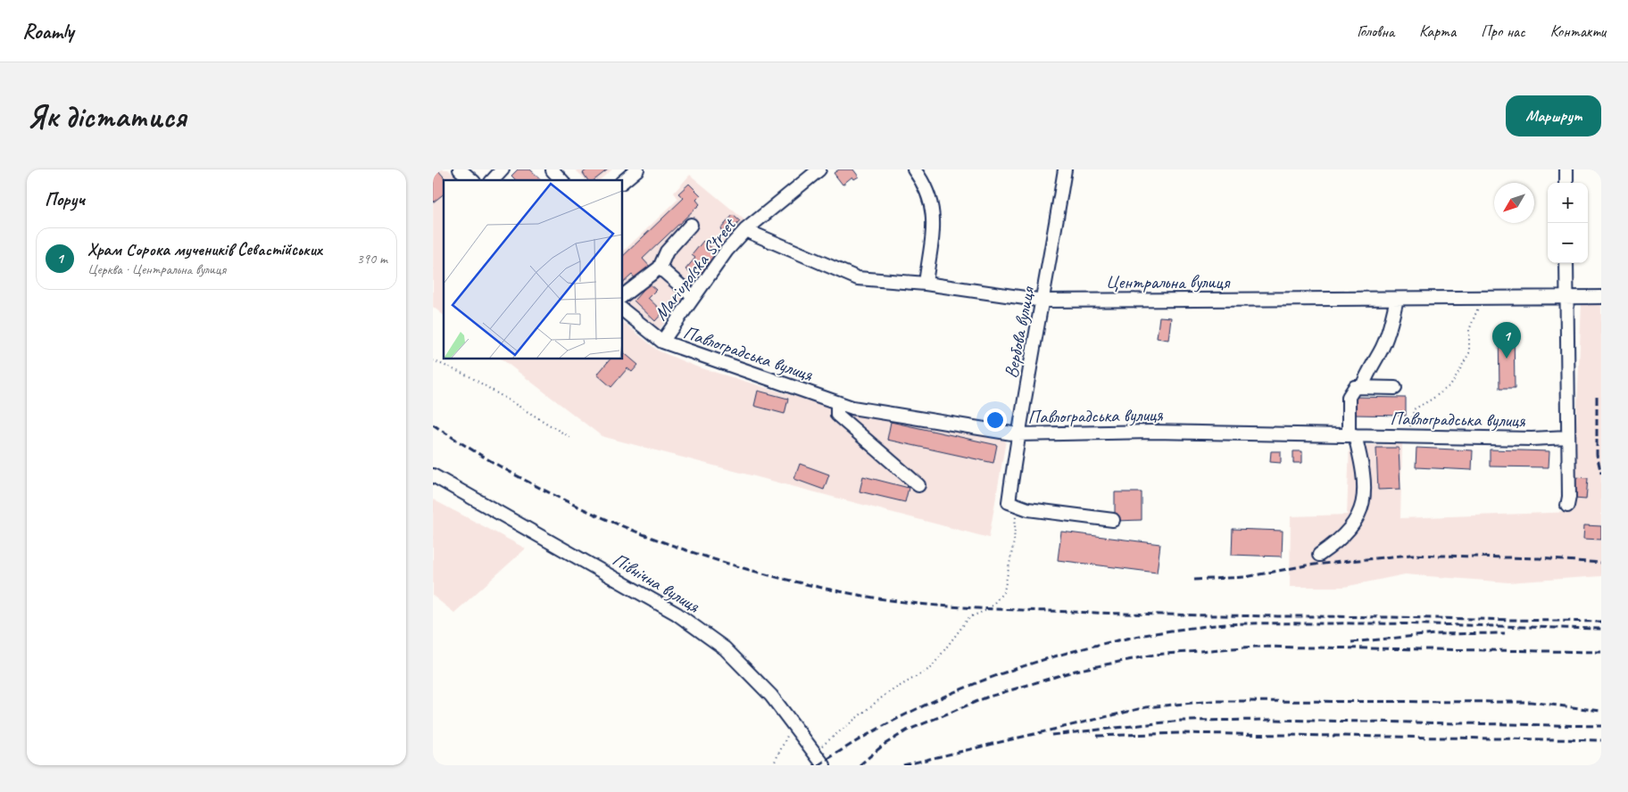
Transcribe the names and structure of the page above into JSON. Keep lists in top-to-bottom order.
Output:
{
  "streets": {
    "street": [
      "Mariupolska Street",
      "Центральна вулиця",
      "Вербова вулиця",
      "Павлоградська вулиця",
      "Північна вулиця"
    ]
  },
  "crossings": [
    ["Mariupolska Street", "Центральна вулиця"],
    ["Mariupolska Street", "Павлоградська вулиця"],
    ["Центральна вулиця", "Вербова вулиця"],
    ["Вербова вулиця", "Павлоградська вулиця"]
  ],
  "north": "bottom left",
  "page": {
    "header": "Roamly",
    "nav": [
      "Головна",
      "Карта",
      "Про нас",
      "Контакти"
    ],
    "buttons": "Маршрут",
    "title": "Як дістатися",
    "heading": "Поруч",
    "map_buttons": ["+", "−"],
    "list": [
      {
        "mark": "1",
        "name": "Храм Сорока мучеників Севастійських",
        "note": "Церква · Центральна вулиця",
        "value": "390 m"
      }
    ],
    "pins": "1"
  }
}
